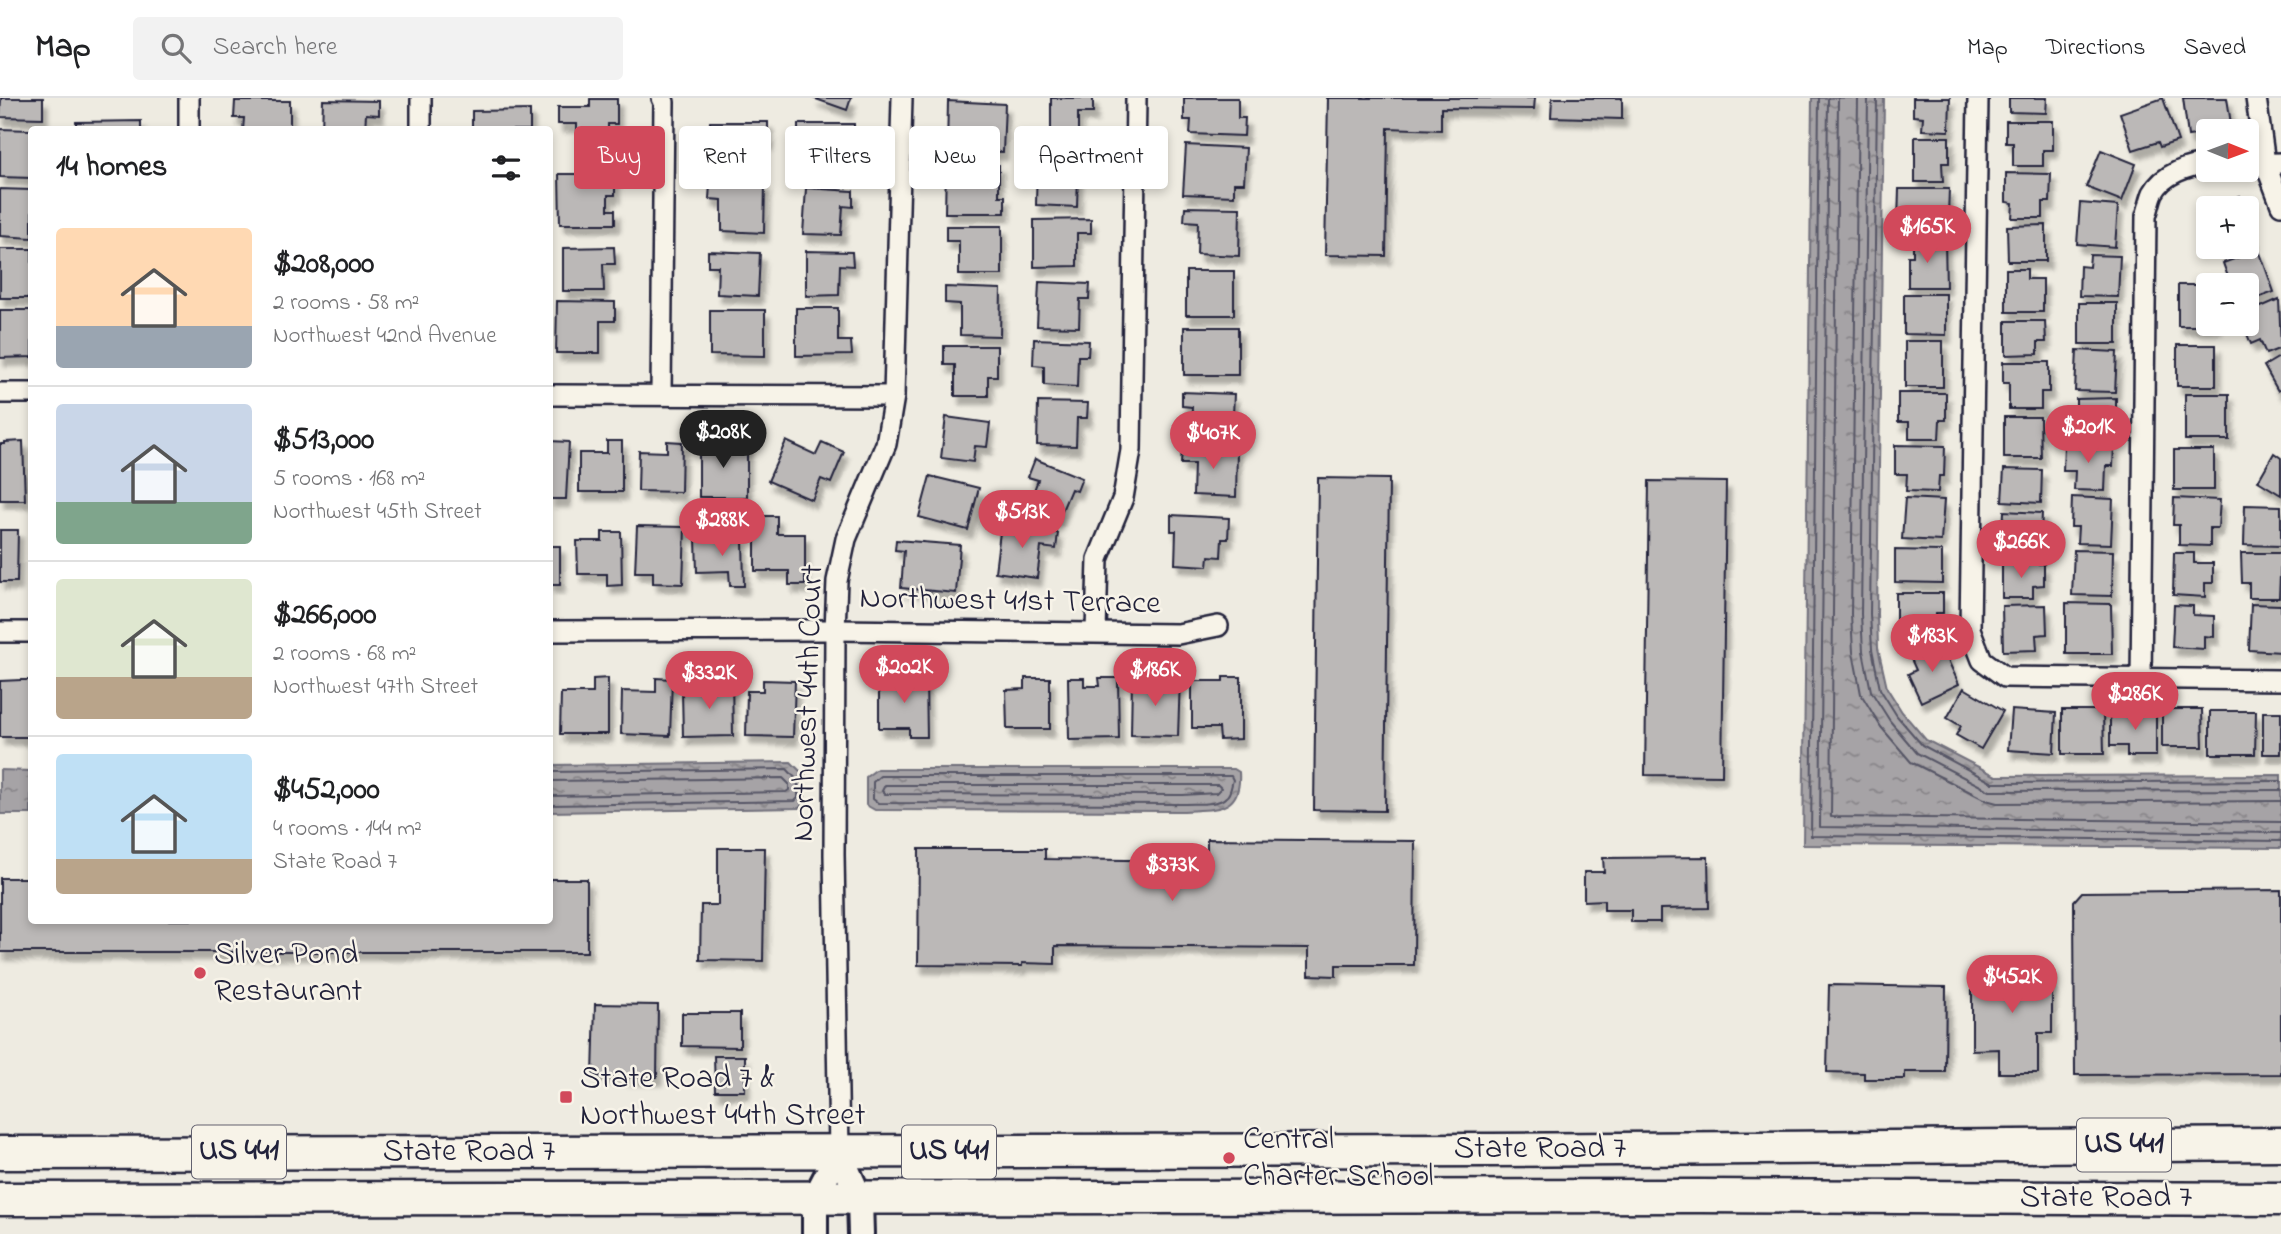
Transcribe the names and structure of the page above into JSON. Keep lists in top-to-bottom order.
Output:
{
  "streets": {
    "main road": ["US 441", "State Road 7"],
    "street": ["Northwest 41st Terrace", "Northwest 44th Court"]
  },
  "crossings": [
    ["Northwest 41st Terrace", "Northwest 44th Court"],
    ["Northwest 44th Court", "State Road 7"]
  ],
  "places": {
    "other": ["Silver Pond Restaurant", "Central Charter School"],
    "transit": ["State Road 7 & Northwest 44th Street"]
  },
  "north": "right",
  "page": {
    "header": "Map",
    "search": "Search here",
    "nav": ["Map", "Directions", "Saved"],
    "map_buttons": ["+", "−"],
    "chip": [
      "Buy",
      "Rent",
      "Filters",
      "New",
      "Apartment"
    ],
    "heading": "14 homes",
    "price": [
      "$165K",
      "$201K",
      "$208K",
      "$407K",
      "$513K",
      "$288K",
      "$266K",
      "$183K",
      "$202K",
      "$186K",
      "$332K",
      "$286K",
      "$373K",
      "$452K"
    ],
    "list": [
      {
        "name": "$208,000",
        "note": "2 rooms · 58 m² · Northwest 42nd Avenue"
      },
      {
        "name": "$513,000",
        "note": "5 rooms · 168 m² · Northwest 45th Street"
      },
      {
        "name": "$266,000",
        "note": "2 rooms · 68 m² · Northwest 47th Street"
      },
      {
        "name": "$452,000",
        "note": "4 rooms · 144 m² · State Road 7"
      }
    ]
  }
}
